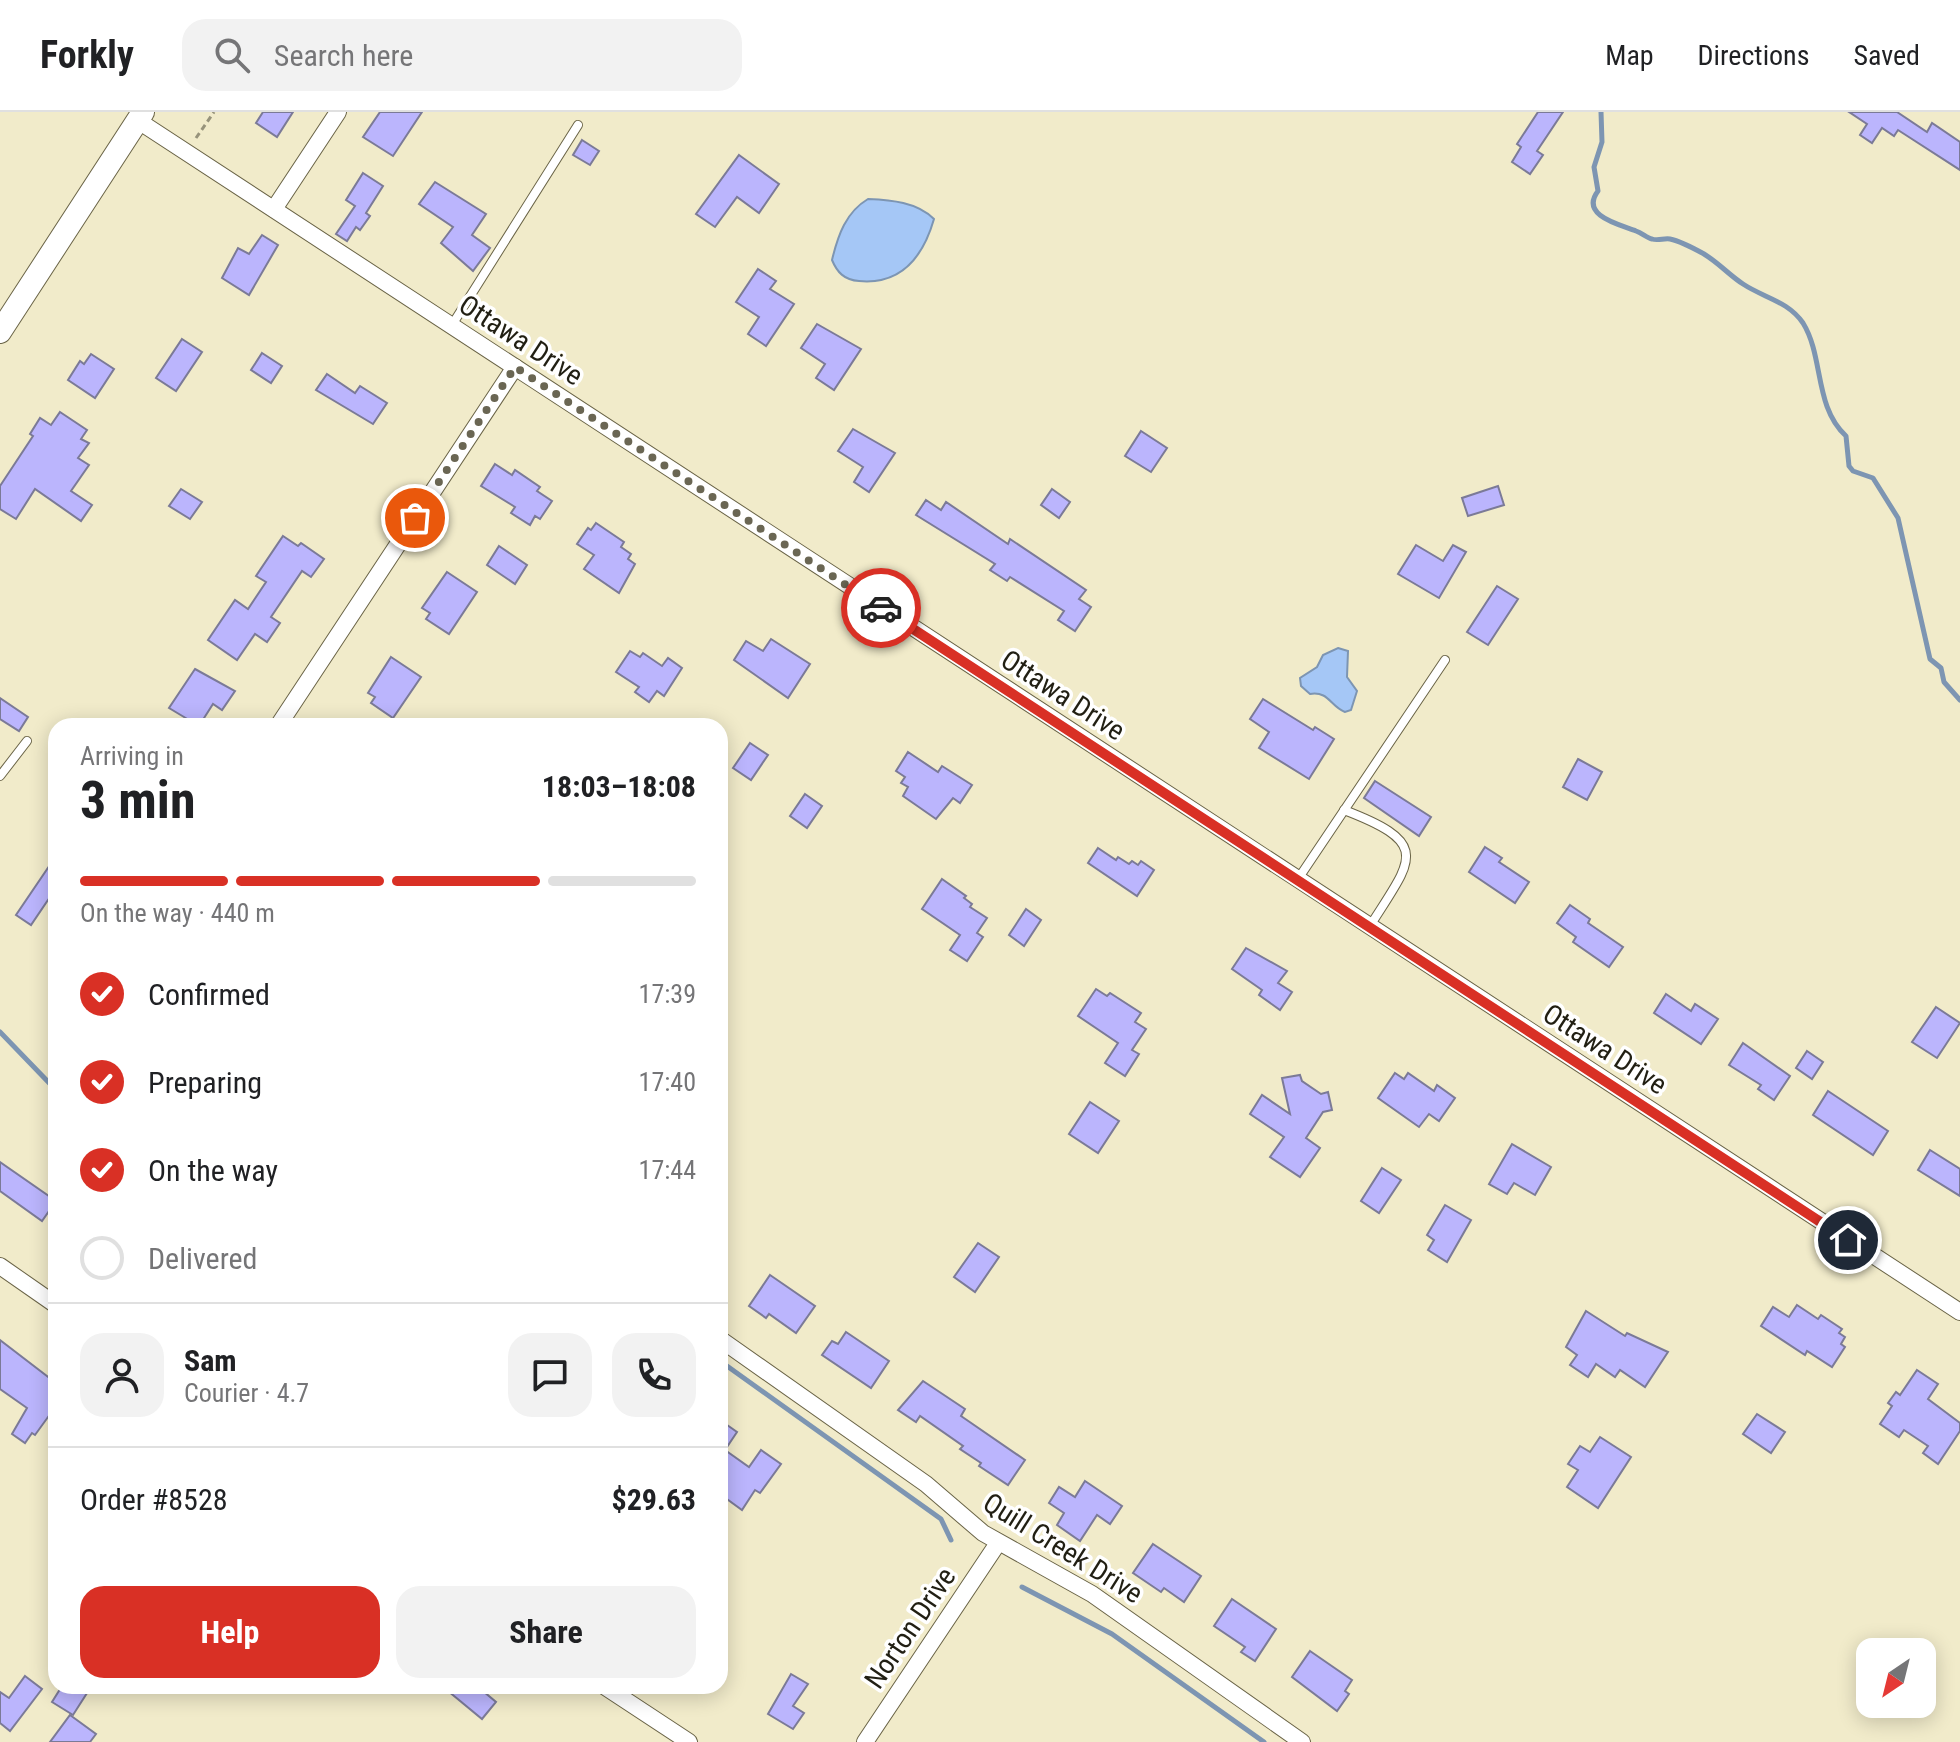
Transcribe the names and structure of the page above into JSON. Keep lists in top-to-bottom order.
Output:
{
  "streets": {
    "street": ["Ottawa Drive", "Quill Creek Drive", "Norton Drive"]
  },
  "crossings": [
    ["Quill Creek Drive", "Norton Drive"]
  ],
  "north": "bottom left",
  "page": {
    "header": "Forkly",
    "search": "Search here",
    "nav": ["Map", "Directions", "Saved"],
    "heading": ["3 min", "Arriving in", "18:03–18:08"],
    "panel": [
      "Sam",
      "Courier · 4.7",
      "Order #8528",
      "$29.63"
    ],
    "bar": "On the way · 440 m",
    "list": [
      ["Confirmed", "17:39"],
      ["Preparing", "17:40"],
      ["On the way", "17:44"],
      "Delivered"
    ],
    "buttons": ["Help", "Share"]
  }
}
